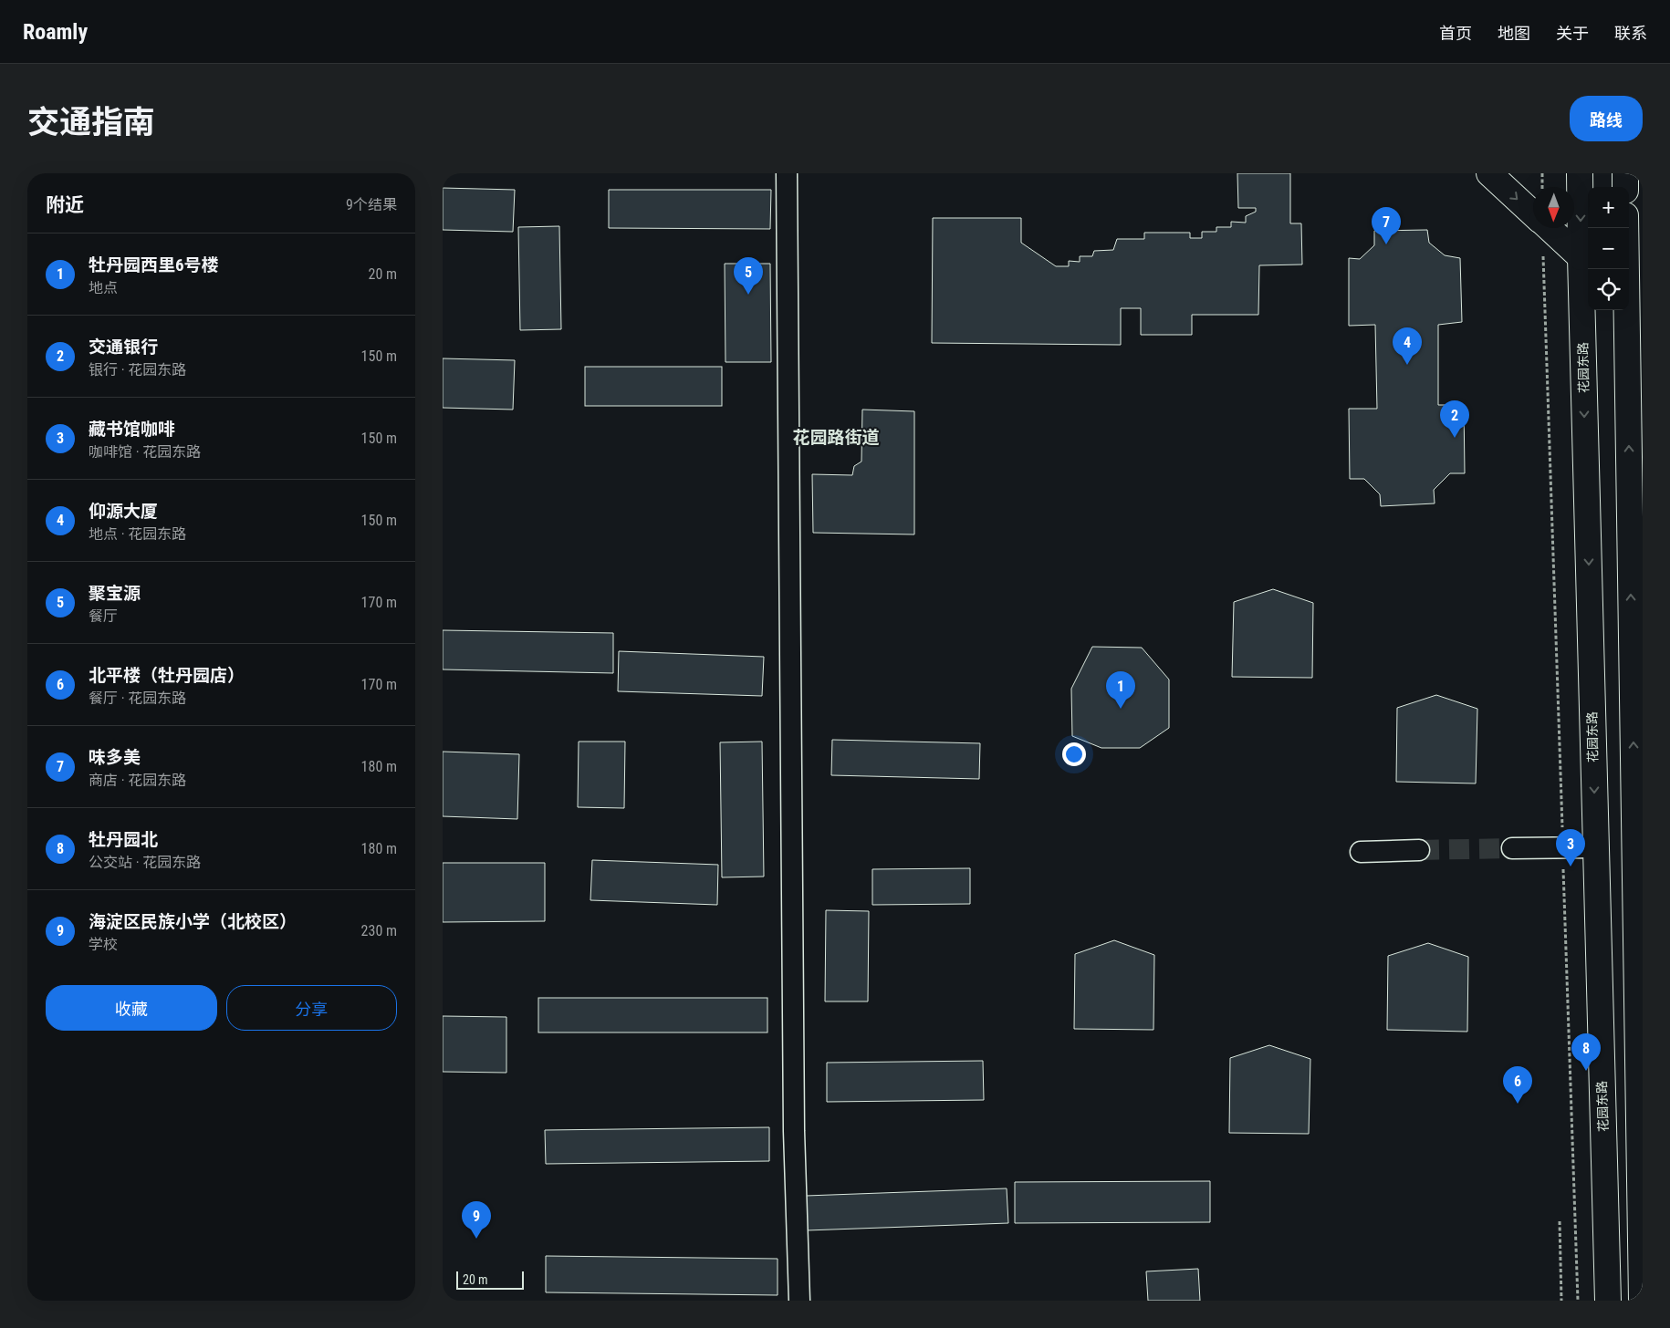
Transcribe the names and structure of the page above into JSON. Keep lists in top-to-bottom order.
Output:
{
  "streets": {
    "main road": ["花园东路"]
  },
  "districts": ["花园路街道"],
  "scale_bar": "20 m",
  "north": "bottom",
  "page": {
    "header": "Roamly",
    "nav": [
      "首页",
      "地图",
      "关于",
      "联系"
    ],
    "title": "交通指南",
    "buttons": [
      "路线",
      ["收藏", "分享"]
    ],
    "heading": ["附近", "9个结果"],
    "map_buttons": ["+", "−"],
    "pins": [
      "7",
      "5",
      "4",
      "2",
      "1",
      "3",
      "8",
      "6",
      "9"
    ],
    "list": [
      {
        "mark": "1",
        "name": "牡丹园西里6号楼",
        "note": "地点",
        "value": "20 m"
      },
      {
        "mark": "2",
        "name": "交通银行",
        "note": "银行 · 花园东路",
        "value": "150 m"
      },
      {
        "mark": "3",
        "name": "藏书馆咖啡",
        "note": "咖啡馆 · 花园东路",
        "value": "150 m"
      },
      {
        "mark": "4",
        "name": "仰源大厦",
        "note": "地点 · 花园东路",
        "value": "150 m"
      },
      {
        "mark": "5",
        "name": "聚宝源",
        "note": "餐厅",
        "value": "170 m"
      },
      {
        "mark": "6",
        "name": "北平楼（牡丹园店）",
        "note": "餐厅 · 花园东路",
        "value": "170 m"
      },
      {
        "mark": "7",
        "name": "味多美",
        "note": "商店 · 花园东路",
        "value": "180 m"
      },
      {
        "mark": "8",
        "name": "牡丹园北",
        "note": "公交站 · 花园东路",
        "value": "180 m"
      },
      {
        "mark": "9",
        "name": "海淀区民族小学（北校区）",
        "note": "学校",
        "value": "230 m"
      }
    ],
    "scale": "20 m"
  }
}
